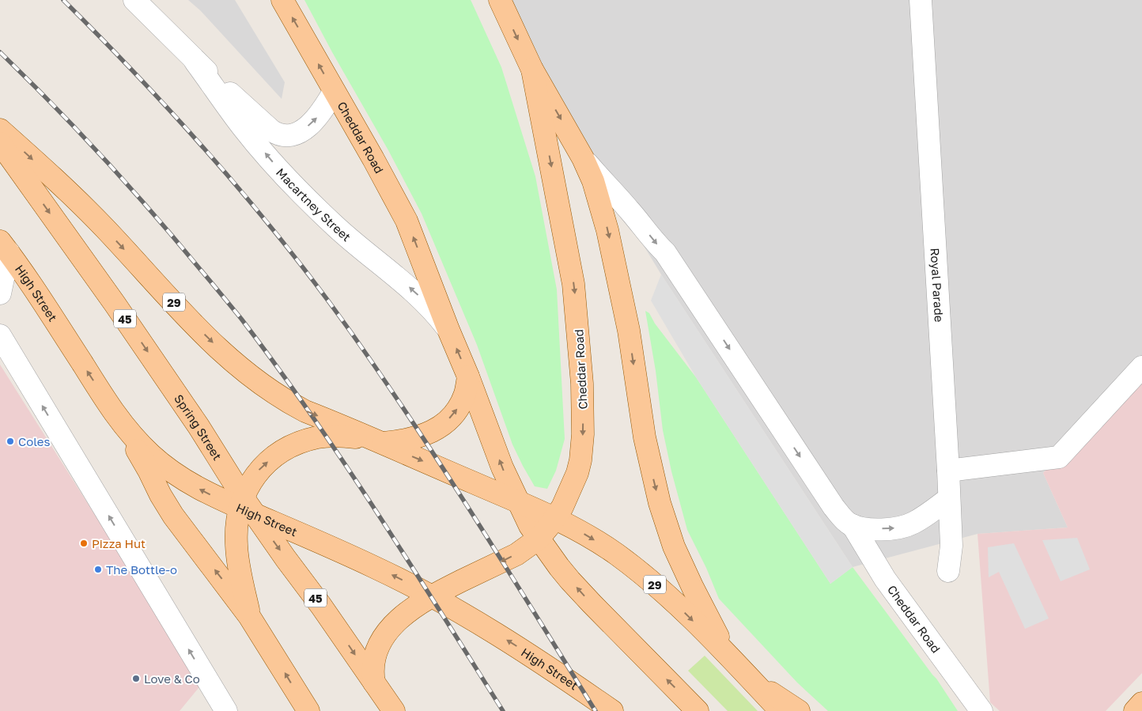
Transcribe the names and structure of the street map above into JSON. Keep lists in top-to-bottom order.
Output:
{
  "streets": {
    "main road": [
      "Cheddar Road",
      "High Street",
      "29",
      "45",
      "Spring Street"
    ],
    "street": ["Macartney Street", "Royal Parade"]
  },
  "crossings": [
    ["Cheddar Road", "Macartney Street"],
    ["Cheddar Road", "High Street"],
    ["Cheddar Road", "29"],
    ["Cheddar Road", "Spring Street"],
    ["High Street", "Spring Street"]
  ],
  "places": [
    "Coles",
    "Pizza Hut",
    "The Bottle-o",
    "Love & Co"
  ]
}
